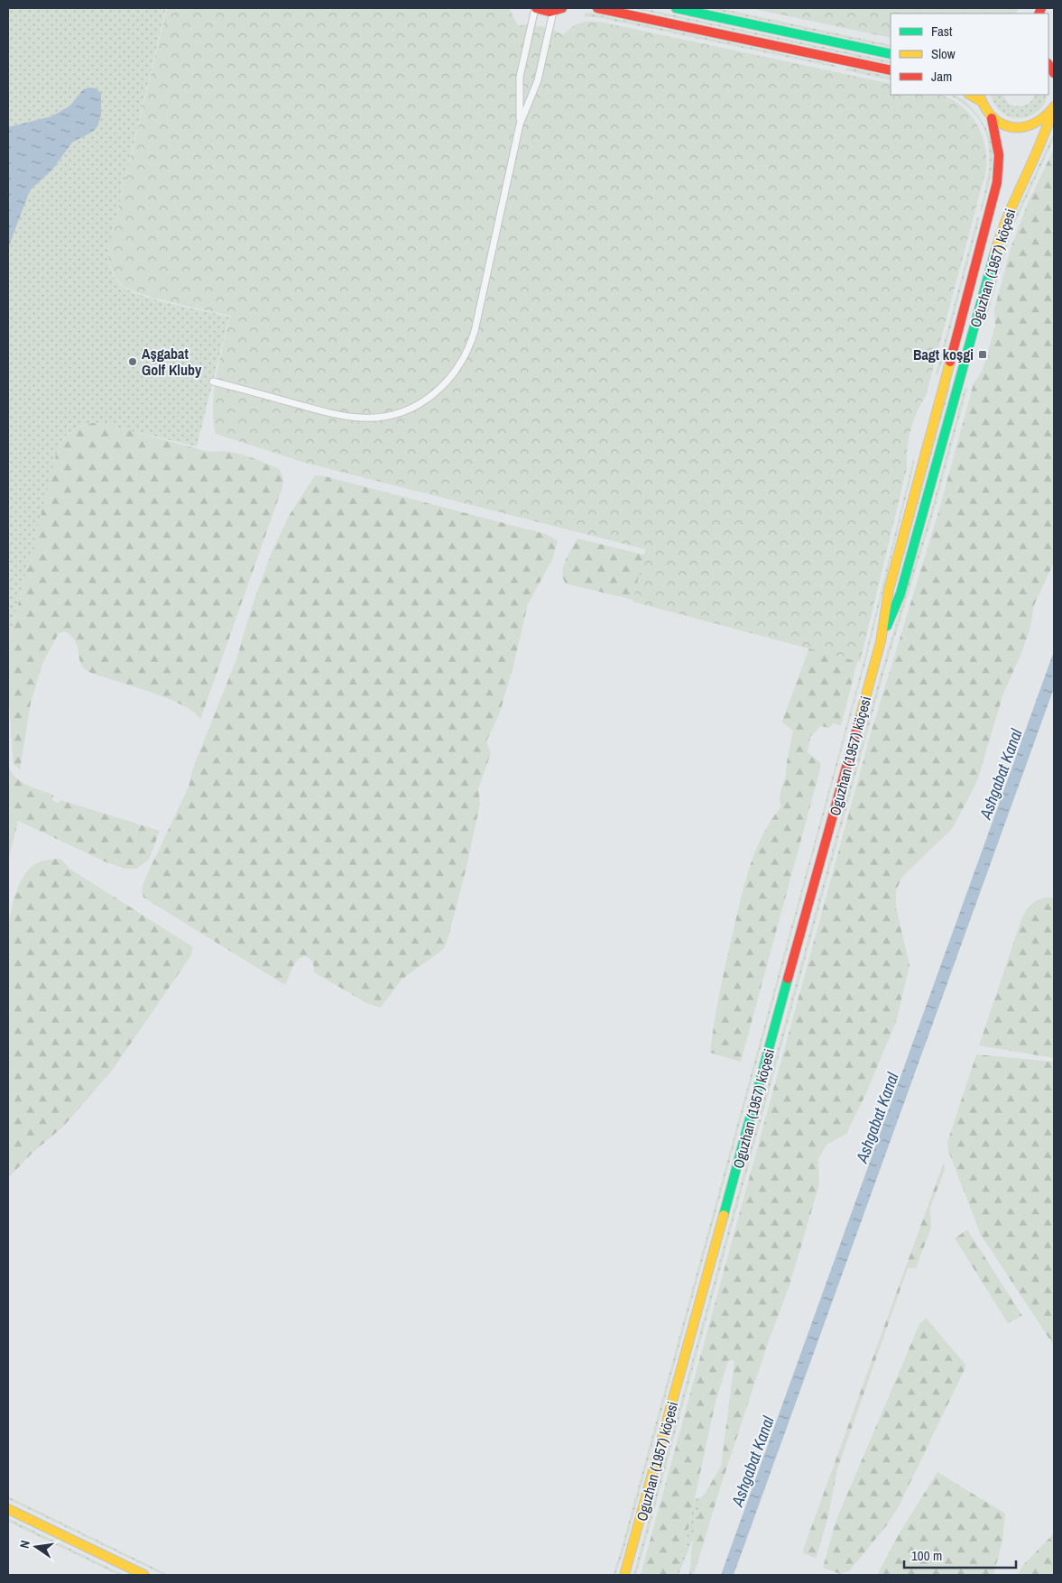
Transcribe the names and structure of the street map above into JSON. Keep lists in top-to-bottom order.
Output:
{
  "streets": {
    "main road": ["Oguzhan (1957) köçesi"]
  },
  "water": ["Ashgabat Kanal"],
  "places": {
    "transit": ["Bagt koşgi"],
    "other": ["Aşgabat Golf Kluby"]
  },
  "legend": ["Fast", "Slow", "Jam"],
  "scale_bar": "100 m",
  "north": "left"
}
